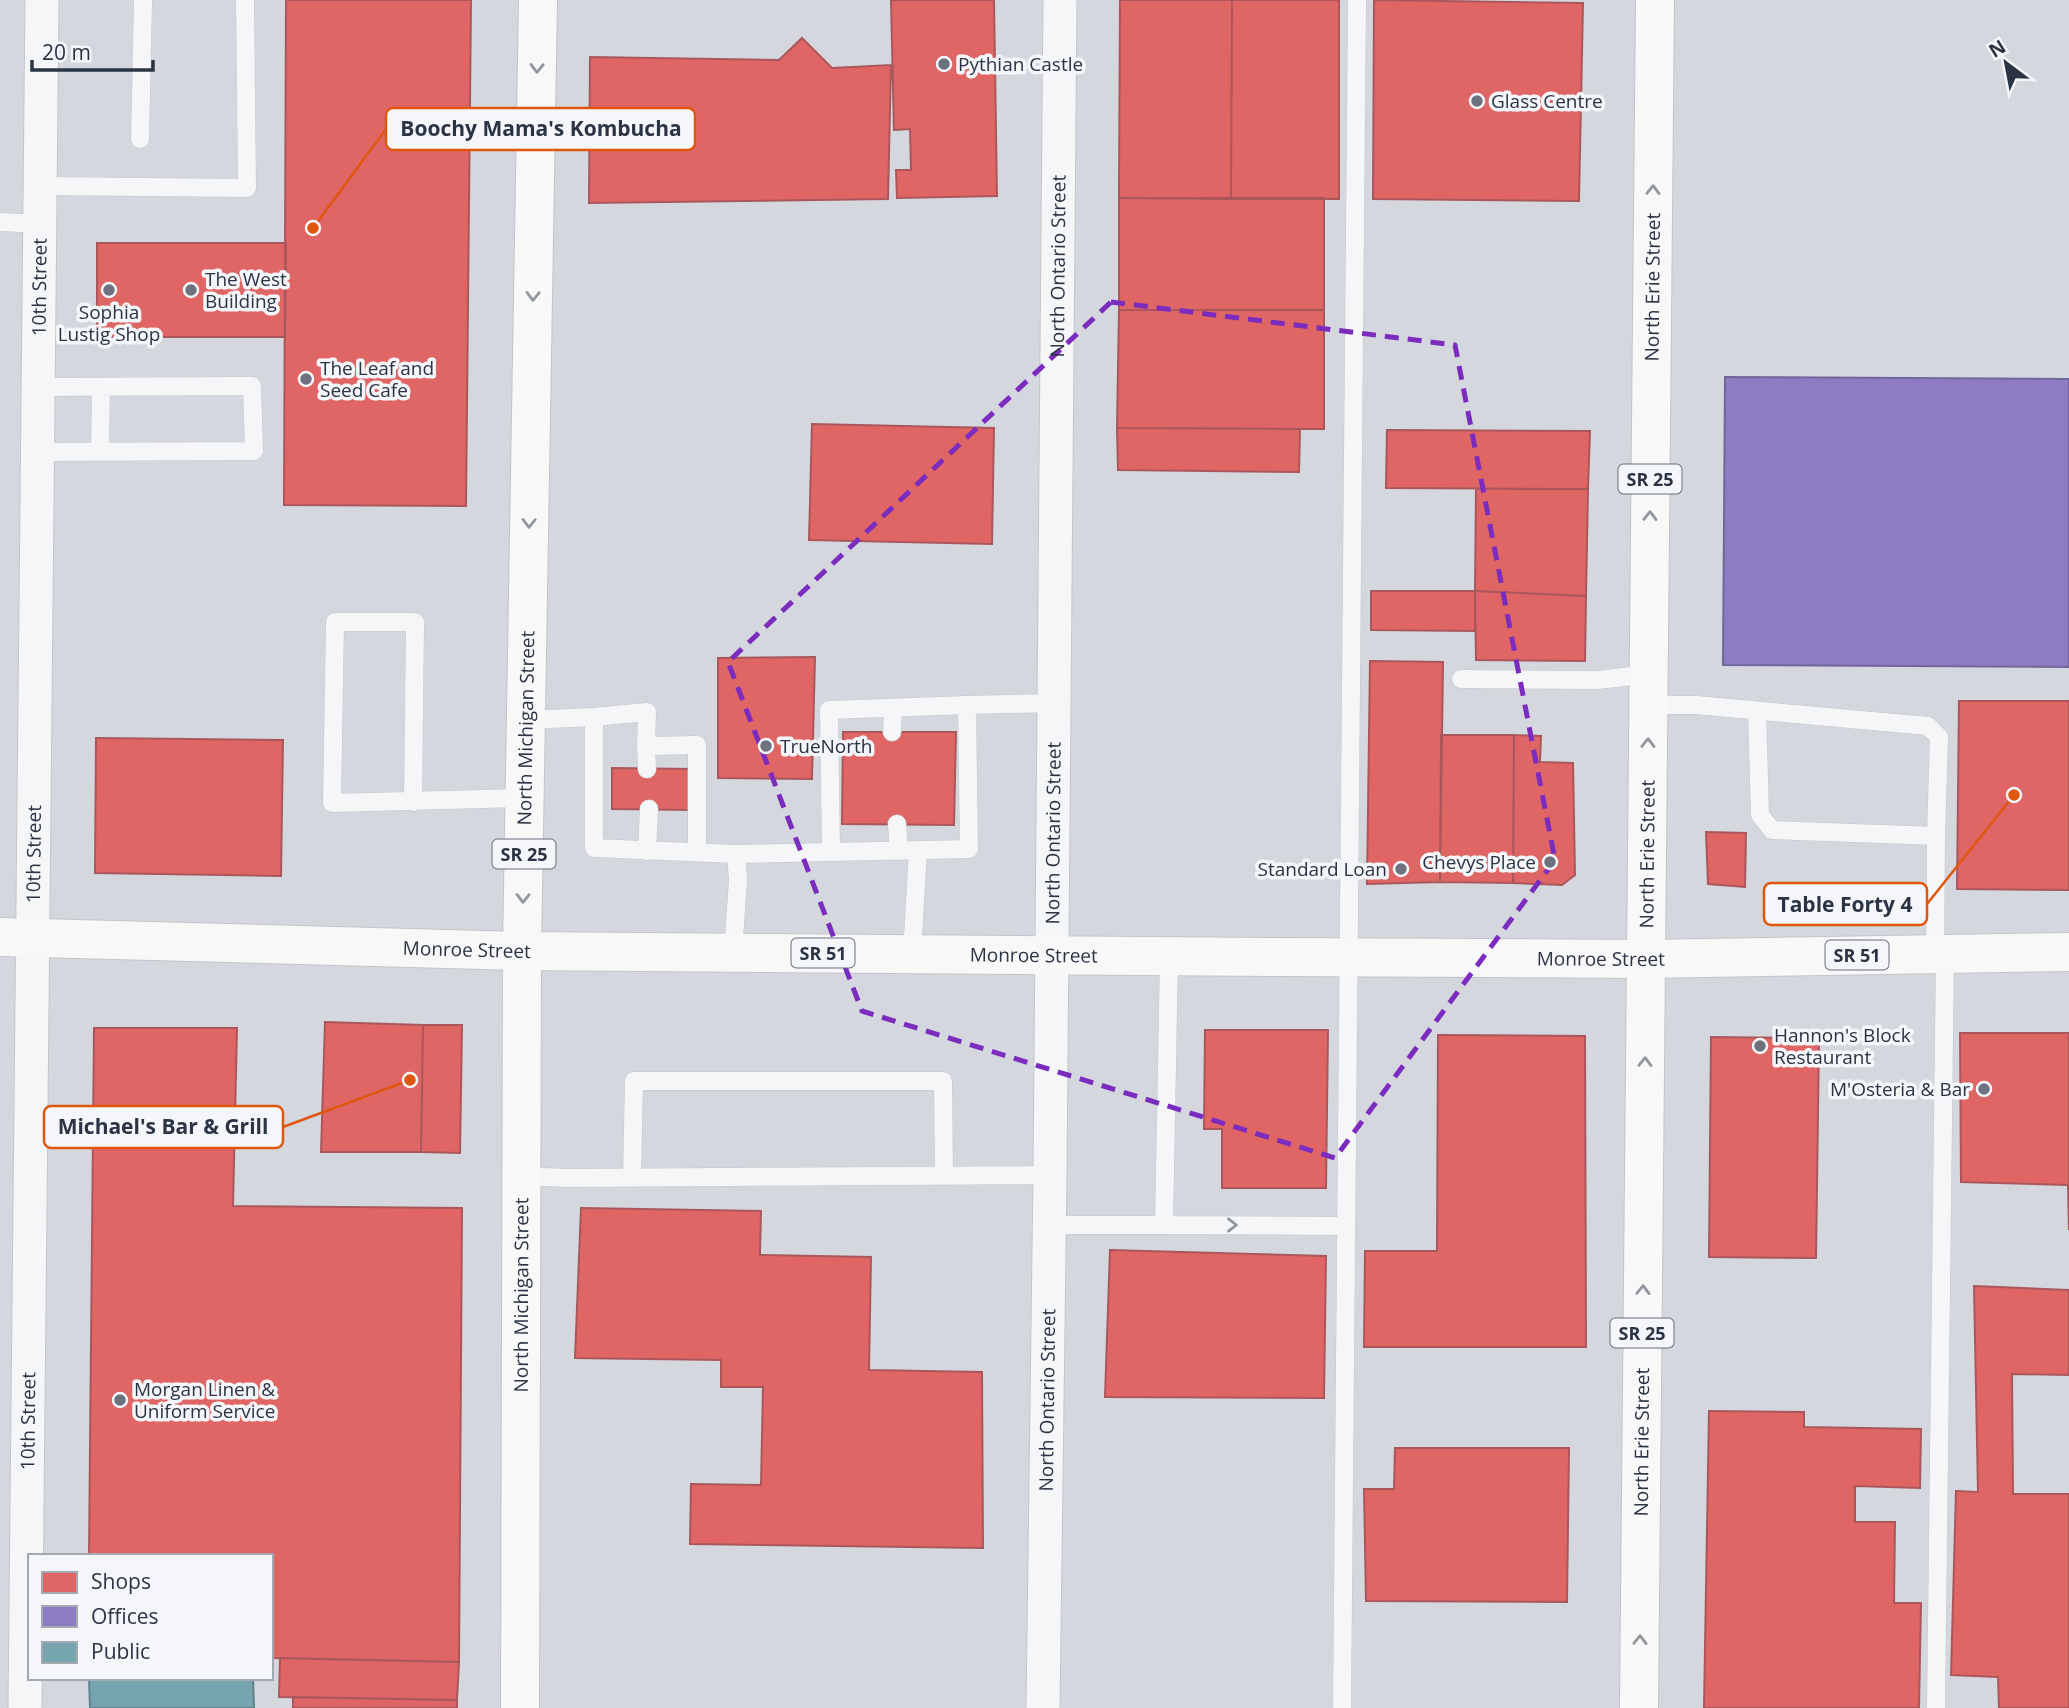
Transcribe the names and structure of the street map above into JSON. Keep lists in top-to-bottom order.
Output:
{
  "streets": {
    "main road": [
      "North Erie Street",
      "SR 25",
      "North Michigan Street",
      "Monroe Street",
      "SR 51"
    ],
    "street": ["North Ontario Street", "10th Street"]
  },
  "crossings": [
    ["North Ontario Street", "Monroe Street"],
    ["10th Street", "Monroe Street"],
    ["North Erie Street", "Monroe Street"],
    ["North Michigan Street", "Monroe Street"]
  ],
  "one_way": ["North Erie Street", "North Michigan Street"],
  "places": [
    "Pythian Castle",
    "Glass Centre",
    "Boochy Mama's Kombucha",
    "Sophia Lustig Shop",
    "The West Building",
    "The Leaf and Seed Cafe",
    "TrueNorth",
    "Table Forty 4",
    "Chevys Place",
    "Standard Loan",
    "Hannon's Block Restaurant",
    "Michael's Bar & Grill",
    "M'Osteria & Bar",
    "Morgan Linen & Uniform Service"
  ],
  "legend": ["Shops", "Offices", "Public"],
  "scale_bar": "20 m",
  "north": "top left"
}
